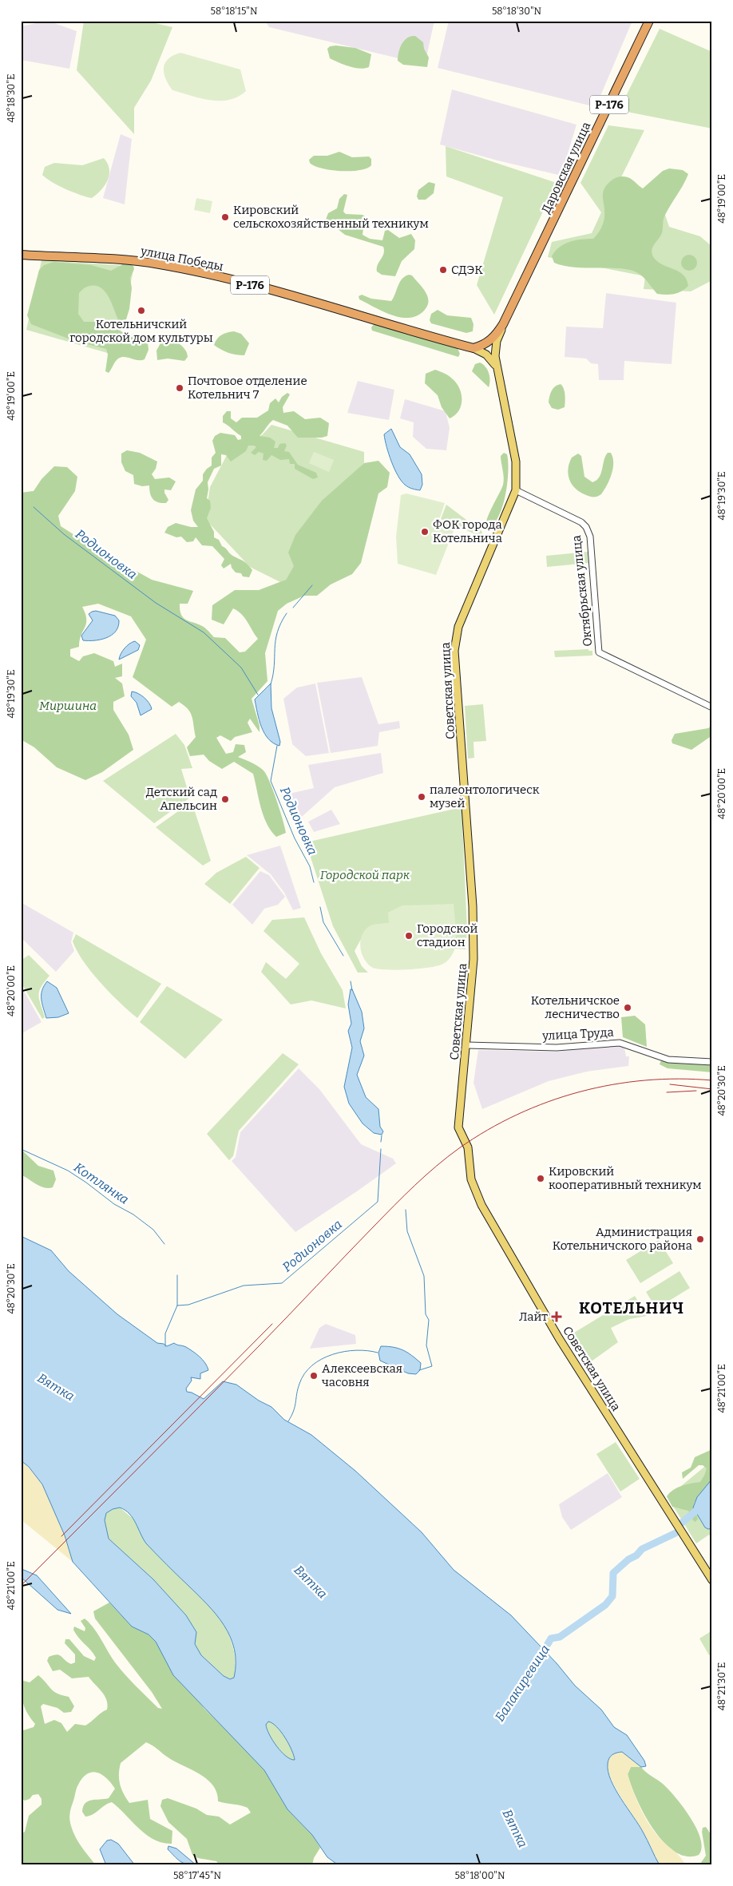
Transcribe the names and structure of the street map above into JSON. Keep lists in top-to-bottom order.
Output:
{
  "streets": {
    "highway": ["Р-176", "Даровская улица", "улица Победы"],
    "main road": ["Советская улица"],
    "street": ["Октябрьская улица", "улица Труда"]
  },
  "crossings": [
    ["Даровская улица", "улица Победы"],
    ["Даровская улица", "Советская улица"],
    ["улица Победы", "Советская улица"],
    ["Октябрьская улица", "Советская улица"],
    ["Советская улица", "улица Труда"]
  ],
  "districts": ["КОТЕЛЬНИЧ"],
  "water": [
    "Родионовка",
    "Котлянка",
    "Вятка",
    "Балакиревица"
  ],
  "parks": ["Миршина", "Городской парк"],
  "places": {
    "other": [
      "Кировский сельскохозяйственный техникум",
      "СДЭК",
      "Котельничский городской дом культуры",
      "Почтовое отделение Котельнич 7",
      "ФОК города Котельнича",
      "палеонтологическ музей",
      "Детский сад Апельсин",
      "Городской стадион",
      "Котельничское лесничество",
      "Кировский кооперативный техникум",
      "Администрация Котельничского района",
      "Алексеевская часовня"
    ],
    "health": ["Лайт"]
  },
  "coordinates": [
    "58°18'15\"N",
    "58°18'30\"N",
    "48°18'30\"E",
    "48°19'00\"E",
    "48°19'30\"E",
    "48°20'00\"E",
    "48°20'30\"E",
    "48°21'00\"E",
    "48°21'30\"E",
    "58°17'45\"N",
    "58°18'00\"N"
  ]
}
